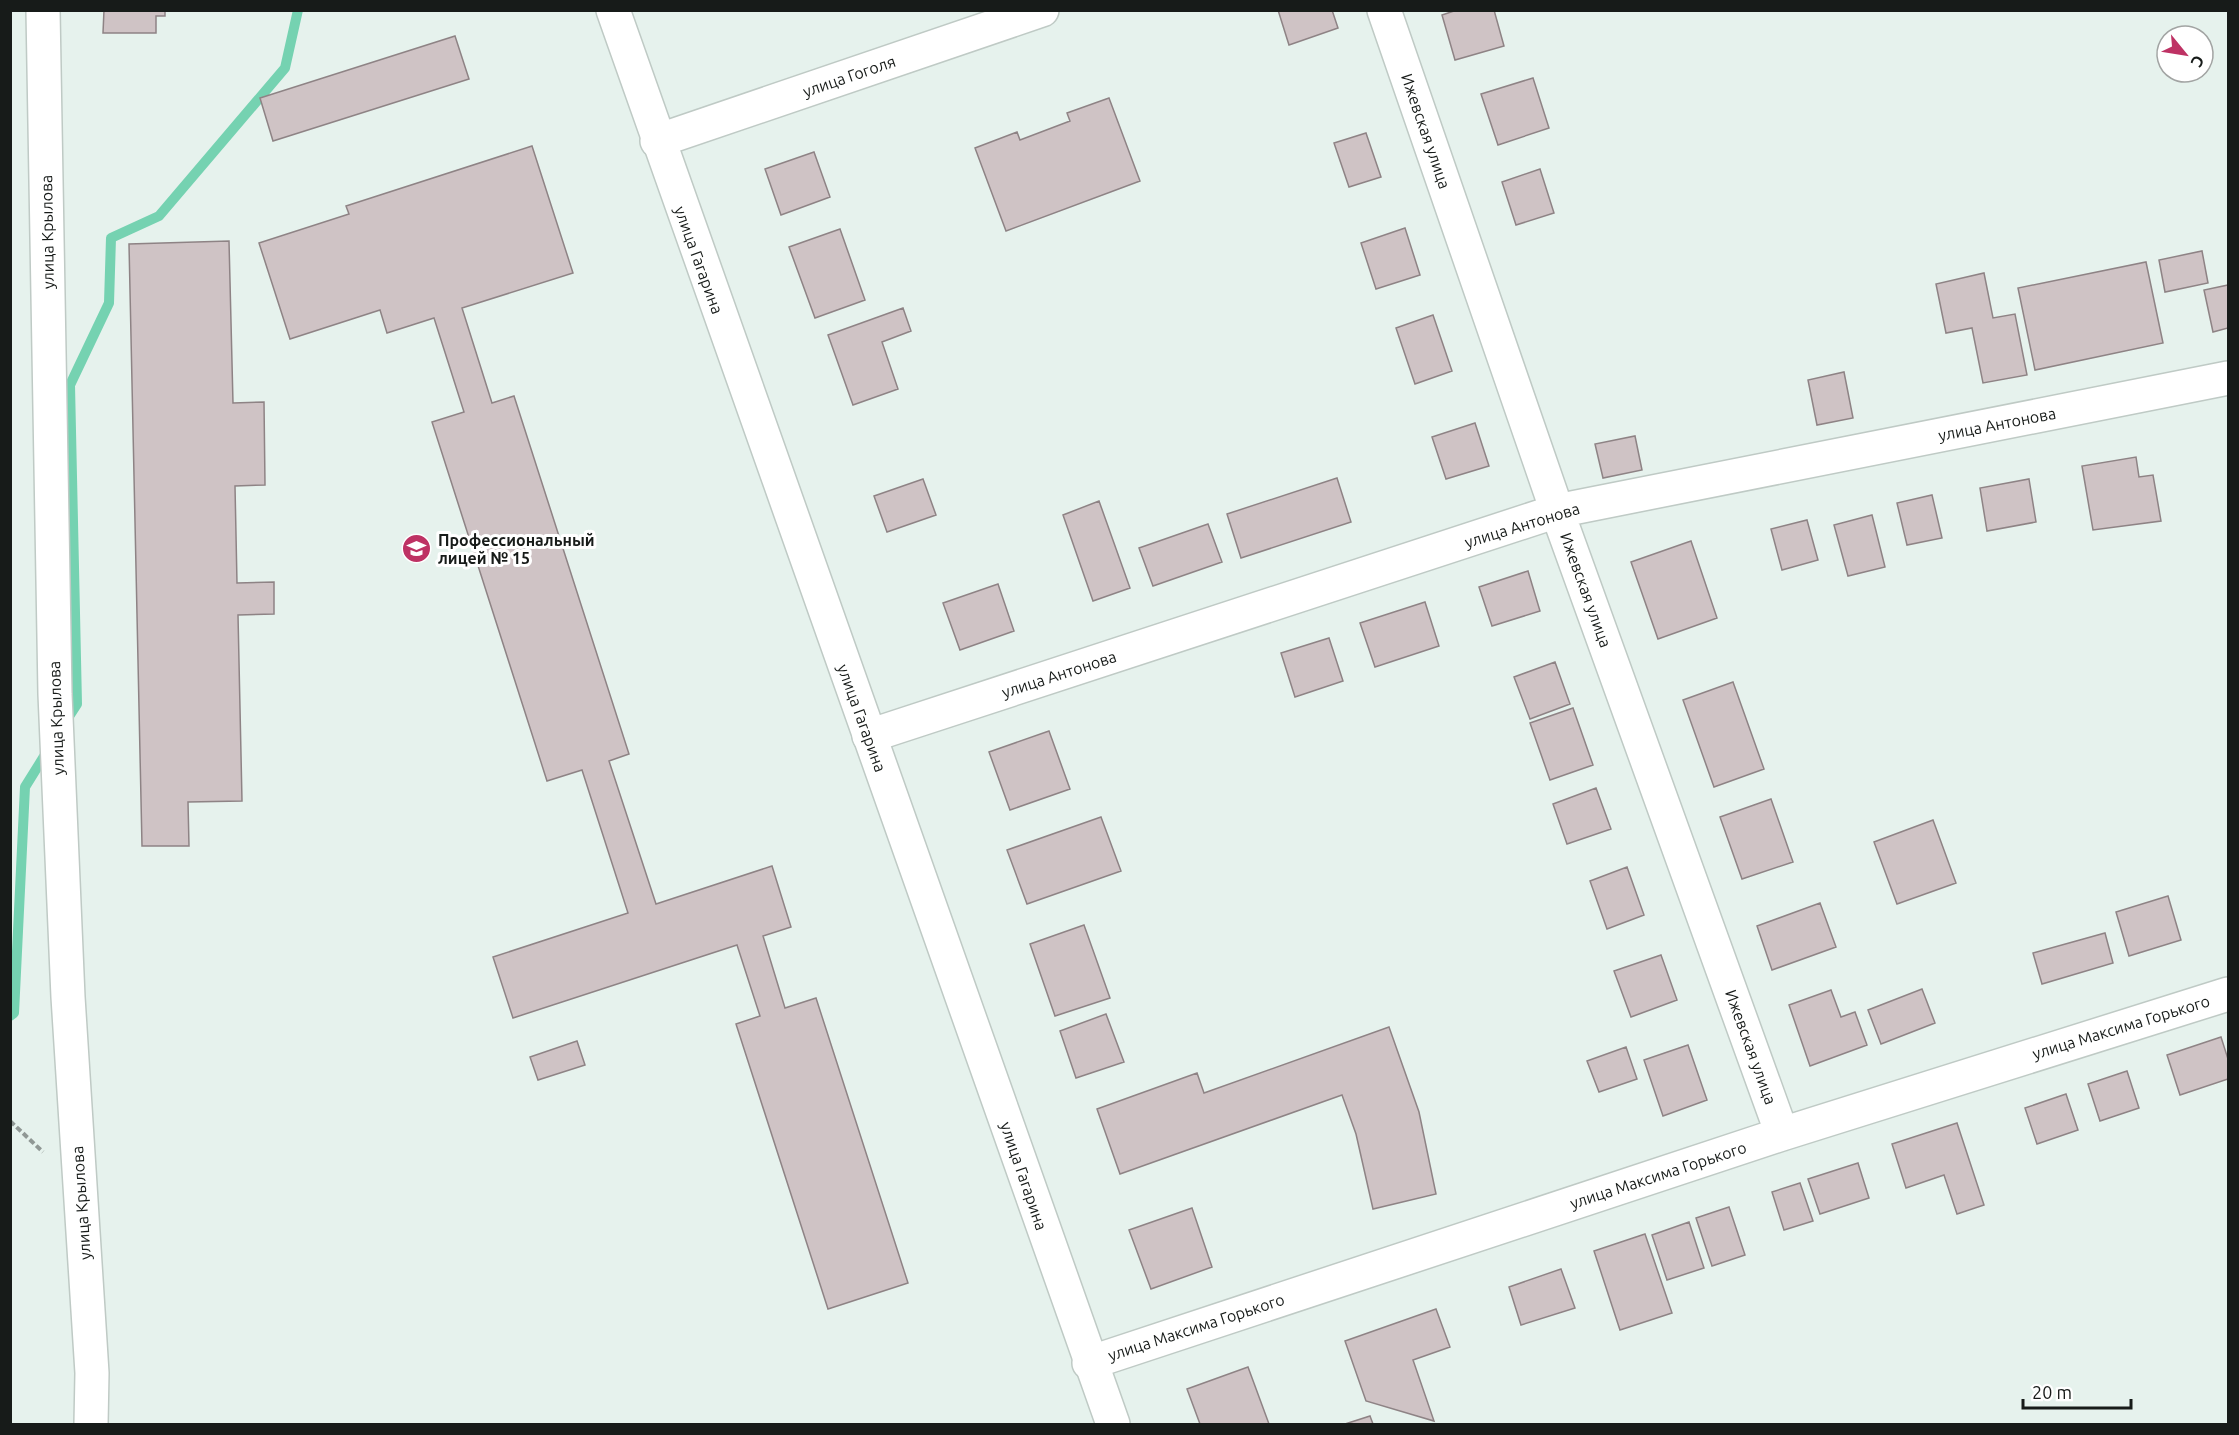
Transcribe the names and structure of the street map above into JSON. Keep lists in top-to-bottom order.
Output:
{
  "streets": {
    "street": [
      "улица Гоголя",
      "Ижевская улица",
      "улица Крылова",
      "улица Гагарина",
      "улица Антонова",
      "улица Максима Горького"
    ]
  },
  "crossings": [
    ["улица Гоголя", "улица Гагарина"],
    ["Ижевская улица", "улица Антонова"],
    ["Ижевская улица", "улица Максима Горького"],
    ["улица Гагарина", "улица Антонова"],
    ["улица Гагарина", "улица Максима Горького"]
  ],
  "places": {
    "school or university": ["Профессиональный лицей № 15"]
  },
  "scale_bar": "20 m",
  "north": "bottom right"
}
